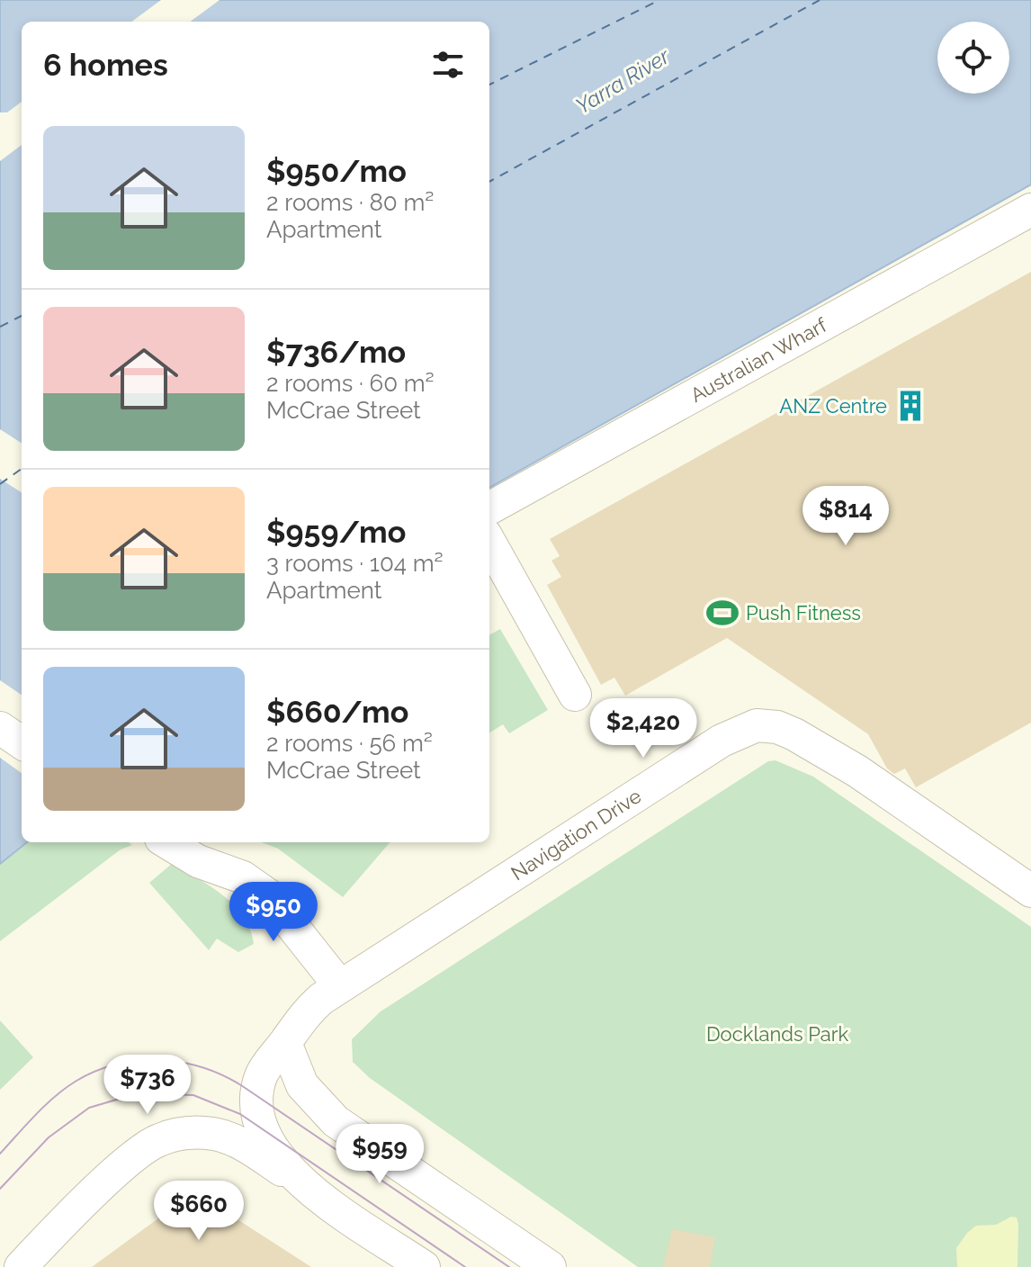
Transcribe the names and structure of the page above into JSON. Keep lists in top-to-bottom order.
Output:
{
  "streets": {
    "street": ["Australian Wharf", "Navigation Drive"]
  },
  "water": ["Yarra River"],
  "parks": ["Docklands Park"],
  "places": {
    "building": ["ANZ Centre"],
    "sports": ["Push Fitness"]
  },
  "page": {
    "heading": "6 homes",
    "list": [
      {
        "name": "$950/mo",
        "note": "2 rooms · 80 m² · Apartment"
      },
      {
        "name": "$736/mo",
        "note": "2 rooms · 60 m² · McCrae Street"
      },
      {
        "name": "$959/mo",
        "note": "3 rooms · 104 m² · Apartment"
      },
      {
        "name": "$660/mo",
        "note": "2 rooms · 56 m² · McCrae Street"
      }
    ],
    "price": [
      "$814",
      "$2,420",
      "$950",
      "$736",
      "$959",
      "$660"
    ]
  }
}
